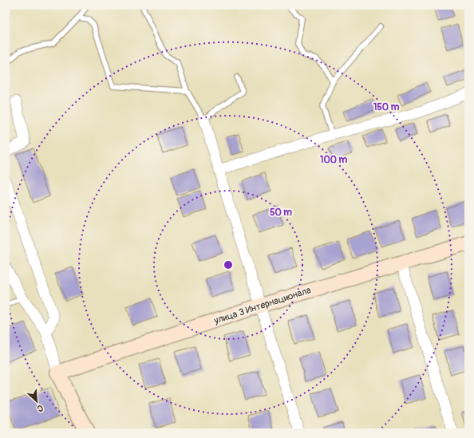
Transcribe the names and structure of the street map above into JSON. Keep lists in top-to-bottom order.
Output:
{
  "streets": {
    "main road": ["улица 3 Интернационала"]
  },
  "north": "bottom right",
  "rings": ["150 m", "100 m", "50 m"]
}
